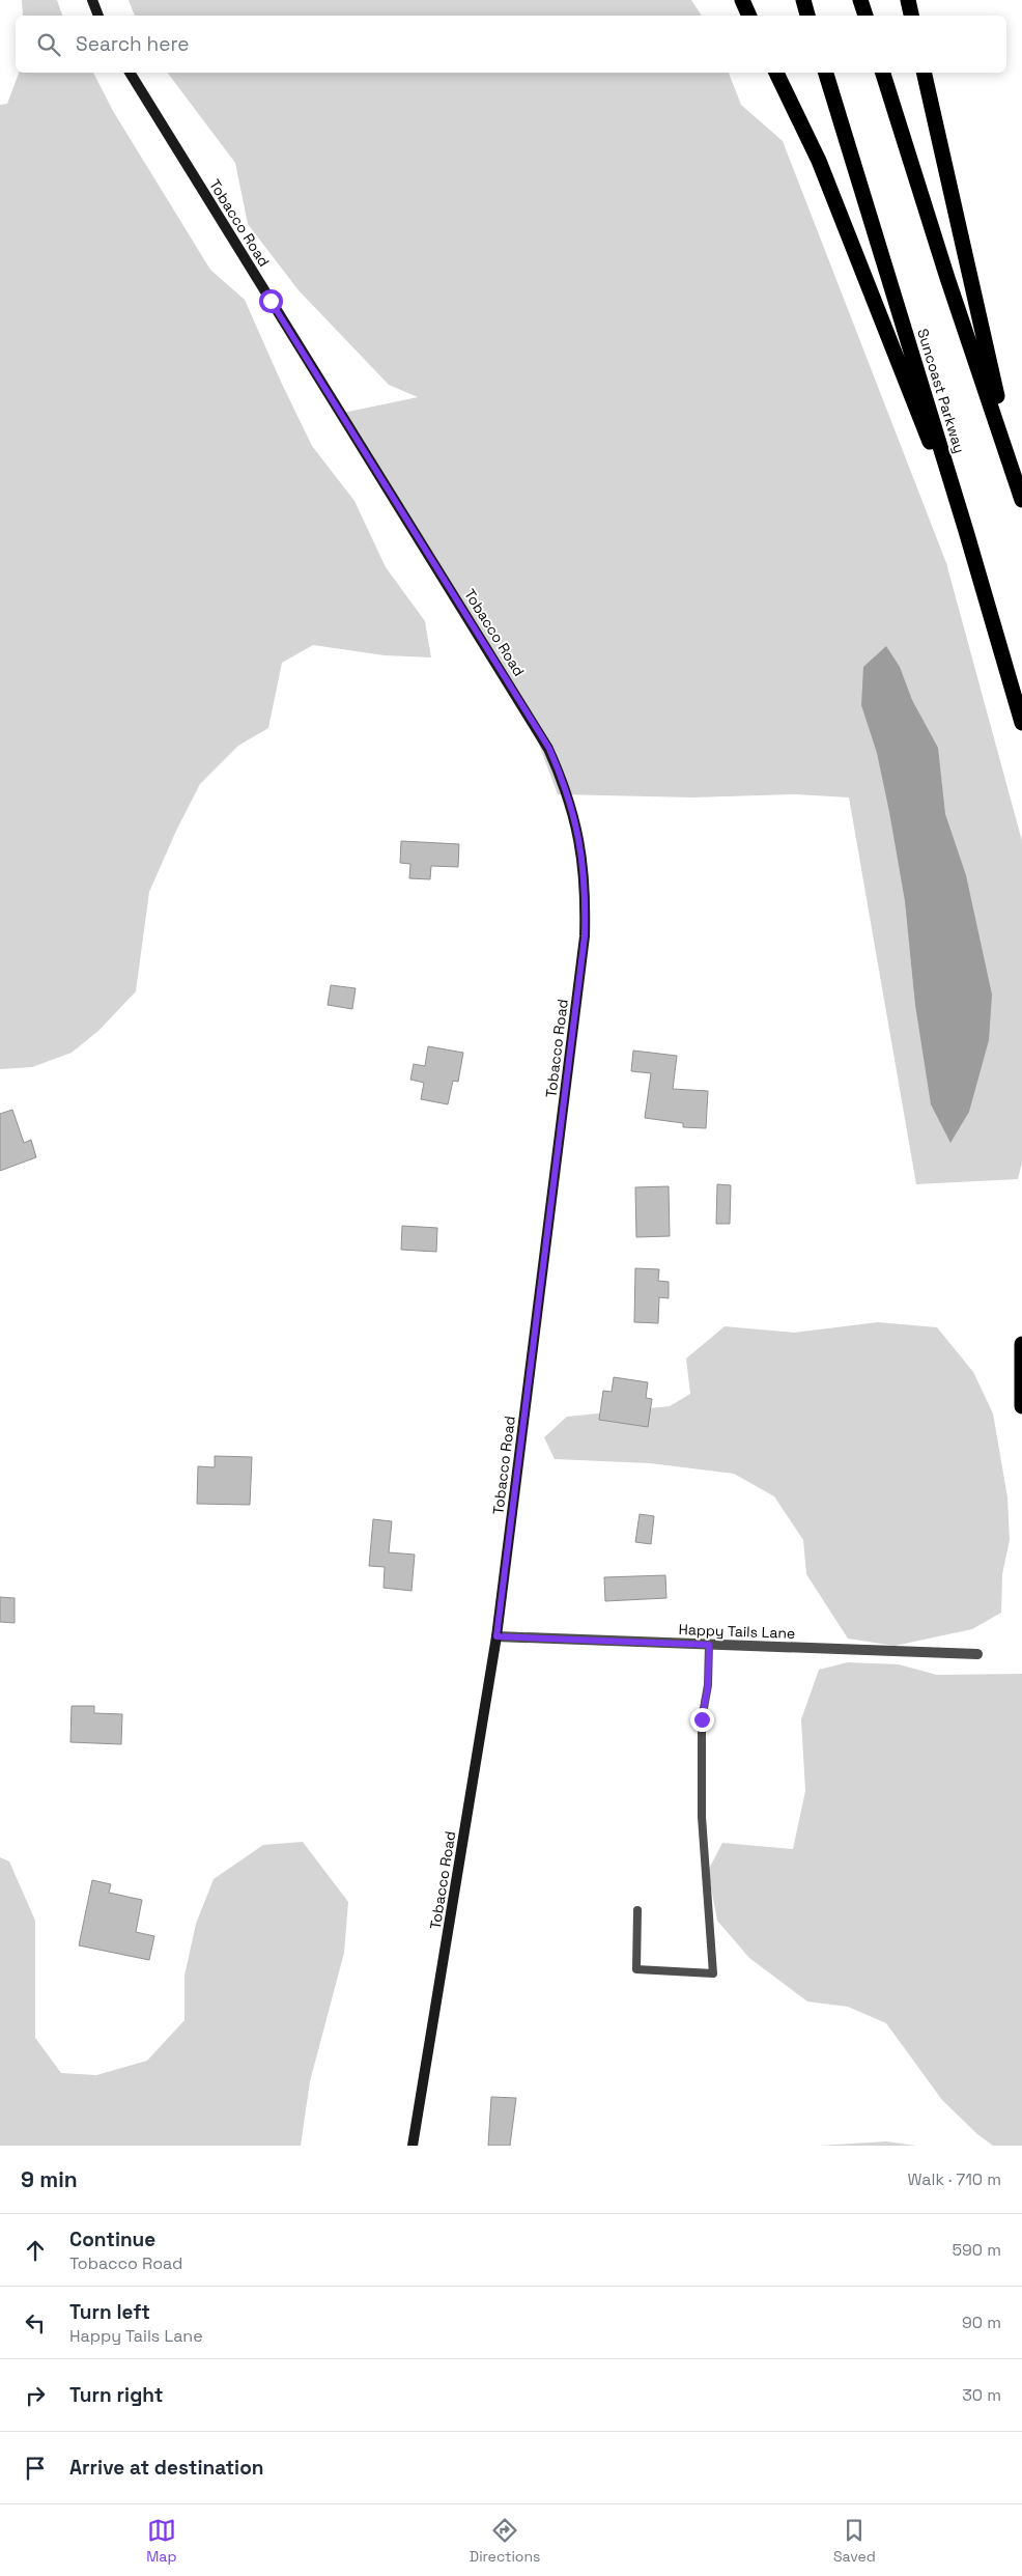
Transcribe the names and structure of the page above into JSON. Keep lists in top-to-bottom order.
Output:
{
  "streets": {
    "highway": ["Suncoast Parkway"],
    "street": ["Tobacco Road", "Happy Tails Lane"]
  },
  "crossings": [
    ["Tobacco Road", "Happy Tails Lane"]
  ],
  "page": {
    "search": "Search here",
    "heading": ["9 min", "Walk · 710 m"],
    "list": [
      ["Continue", "Tobacco Road", "590 m"],
      ["Turn left", "Happy Tails Lane", "90 m"],
      ["Turn right", "30 m"],
      "Arrive at destination"
    ],
    "nav": ["Map", "Directions", "Saved"]
  }
}
